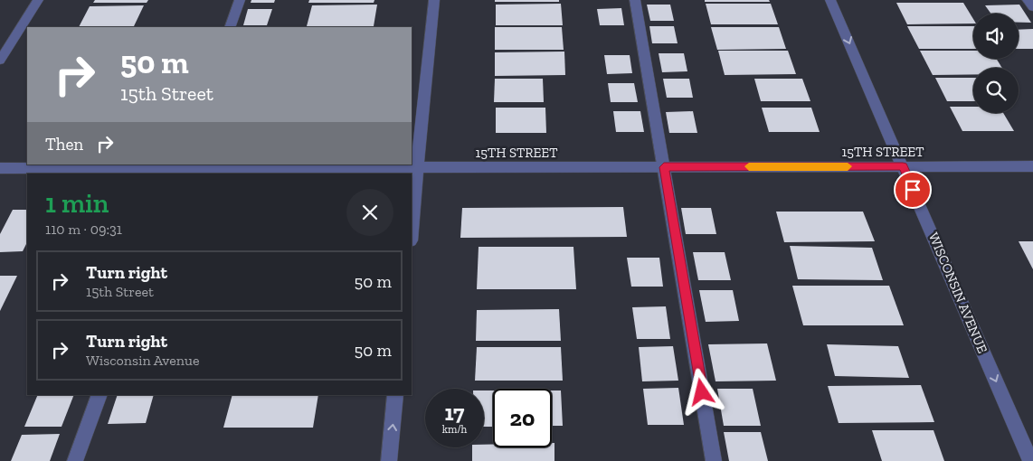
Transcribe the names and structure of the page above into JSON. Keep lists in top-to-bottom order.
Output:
{
  "streets": {
    "street": ["15TH STREET", "WISCONSIN AVENUE"]
  },
  "crossings": [
    ["15TH STREET", "WISCONSIN AVENUE"]
  ],
  "one_way": ["WISCONSIN AVENUE"],
  "page": {
    "turn": ["50 m", "15th Street"],
    "then": "Then",
    "heading": ["1 min", "110 m · 09:31"],
    "list": [
      {
        "name": "Turn right",
        "note": "15th Street",
        "value": "50 m"
      },
      {
        "name": "Turn right",
        "note": "Wisconsin Avenue",
        "value": "50 m"
      }
    ],
    "speed": "17 km/h",
    "limit": "20"
  }
}
